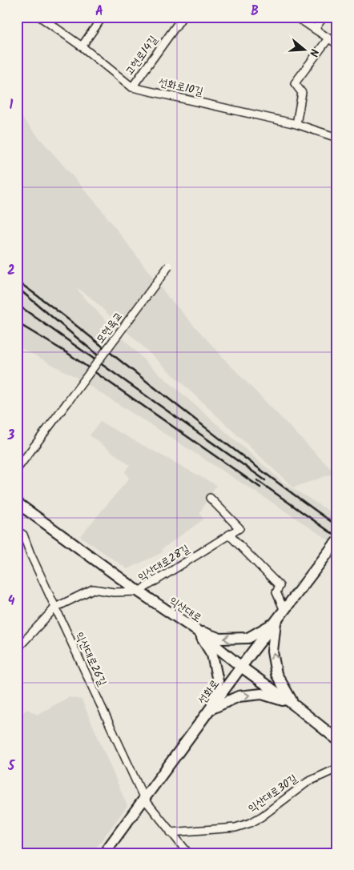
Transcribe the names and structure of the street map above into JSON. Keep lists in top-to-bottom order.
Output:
{
  "streets": {
    "main road": ["익산대로", "선화로"],
    "street": [
      "고현로14길",
      "선화로10길",
      "모현육교",
      "익산대로28길",
      "익산대로26길",
      "익산대로30길"
    ]
  },
  "crossings": [
    ["고현로14길", "선화로10길"],
    ["익산대로28길", "익산대로"],
    ["익산대로28길", "익산대로26길"],
    ["익산대로", "선화로"],
    ["익산대로26길", "선화로"],
    ["익산대로26길", "익산대로30길"]
  ],
  "north": "right",
  "grid": {
    "columns": ["A", "B"],
    "rows": [
      "1",
      "2",
      "3",
      "4",
      "5"
    ]
  }
}
